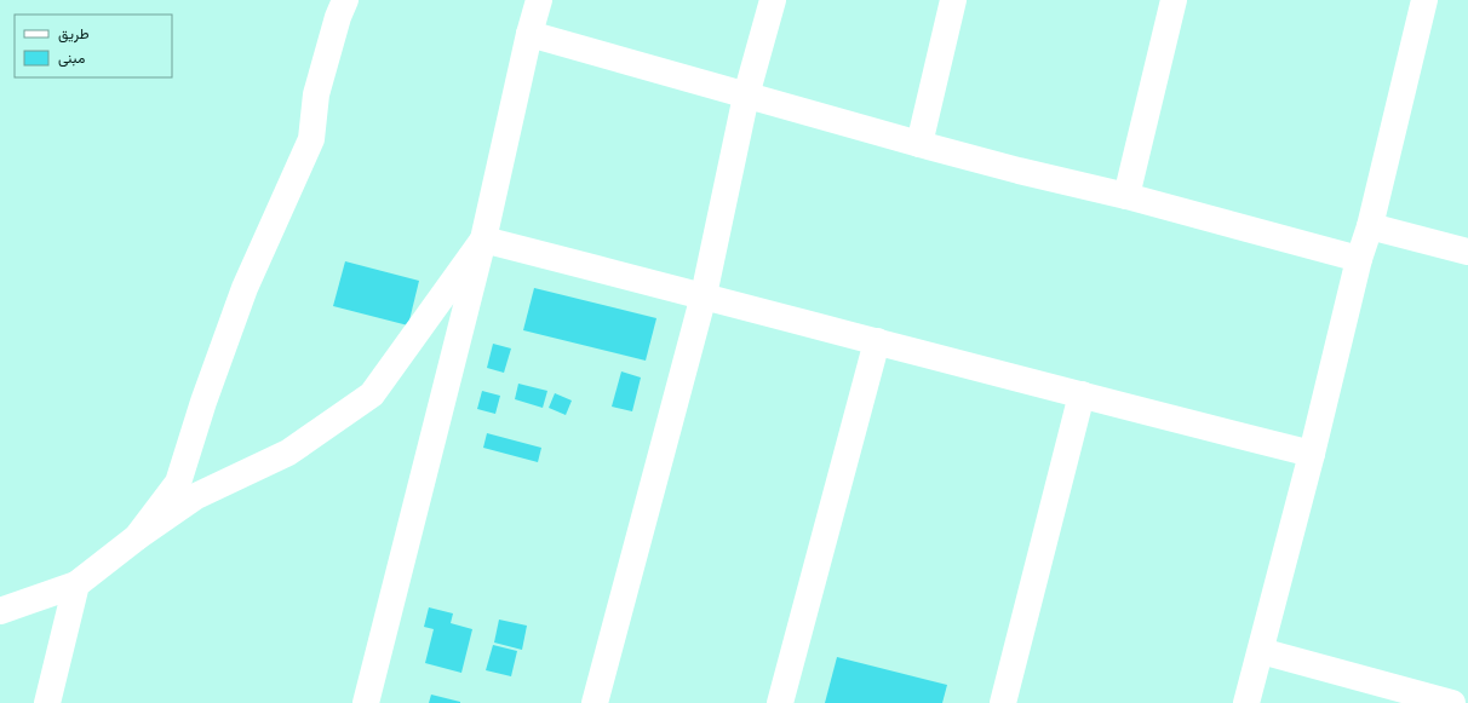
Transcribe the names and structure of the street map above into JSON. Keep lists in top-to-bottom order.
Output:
{
  "legend": ["طريق", "مبنى"]
}
